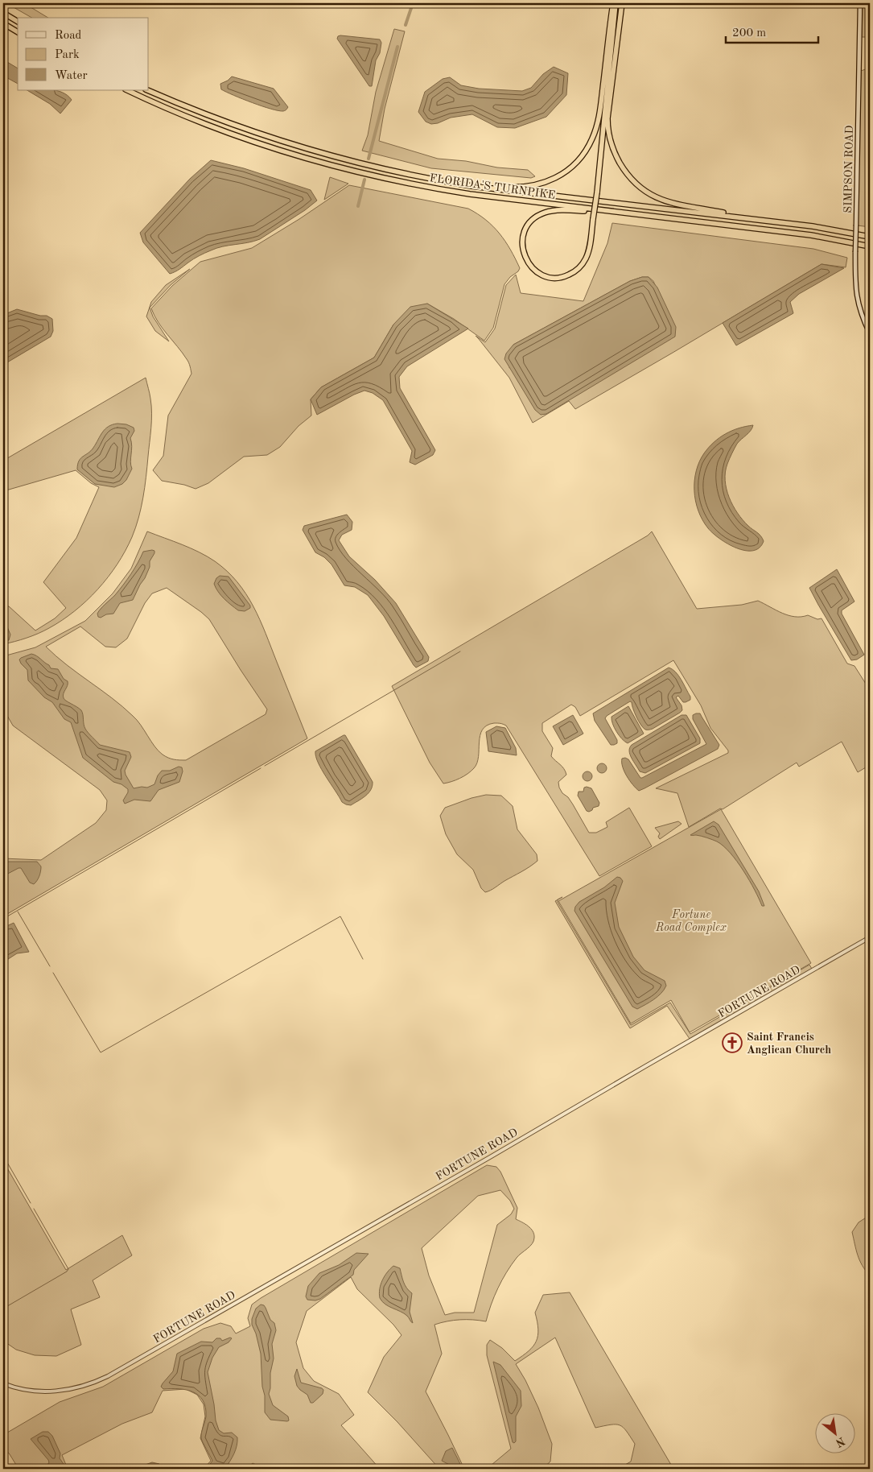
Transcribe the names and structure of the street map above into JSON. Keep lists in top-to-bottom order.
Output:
{
  "streets": {
    "highway": ["FLORIDA'S TURNPIKE"],
    "main road": ["SIMPSON ROAD"],
    "street": ["FORTUNE ROAD"]
  },
  "parks": ["Fortune Road Complex"],
  "places": {
    "church": ["Saint Francis Anglican Church"]
  },
  "legend": ["Road", "Park", "Water"],
  "scale_bar": "200 m",
  "north": "bottom right"
}
